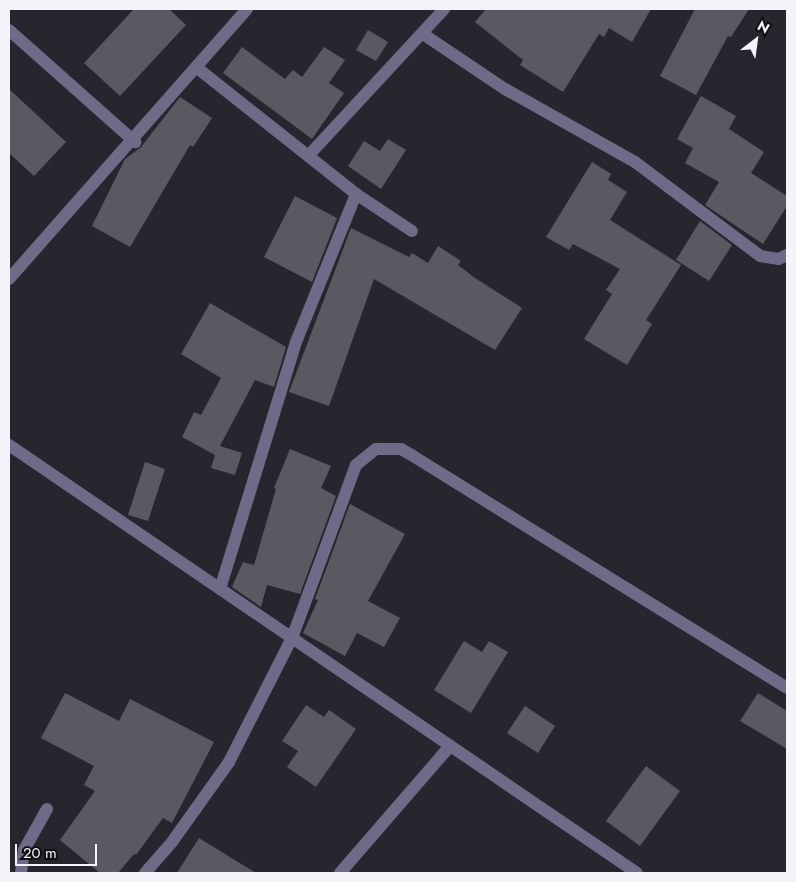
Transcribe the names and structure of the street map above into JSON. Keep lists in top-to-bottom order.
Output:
{
  "scale_bar": "20 m",
  "north": "top right"
}
